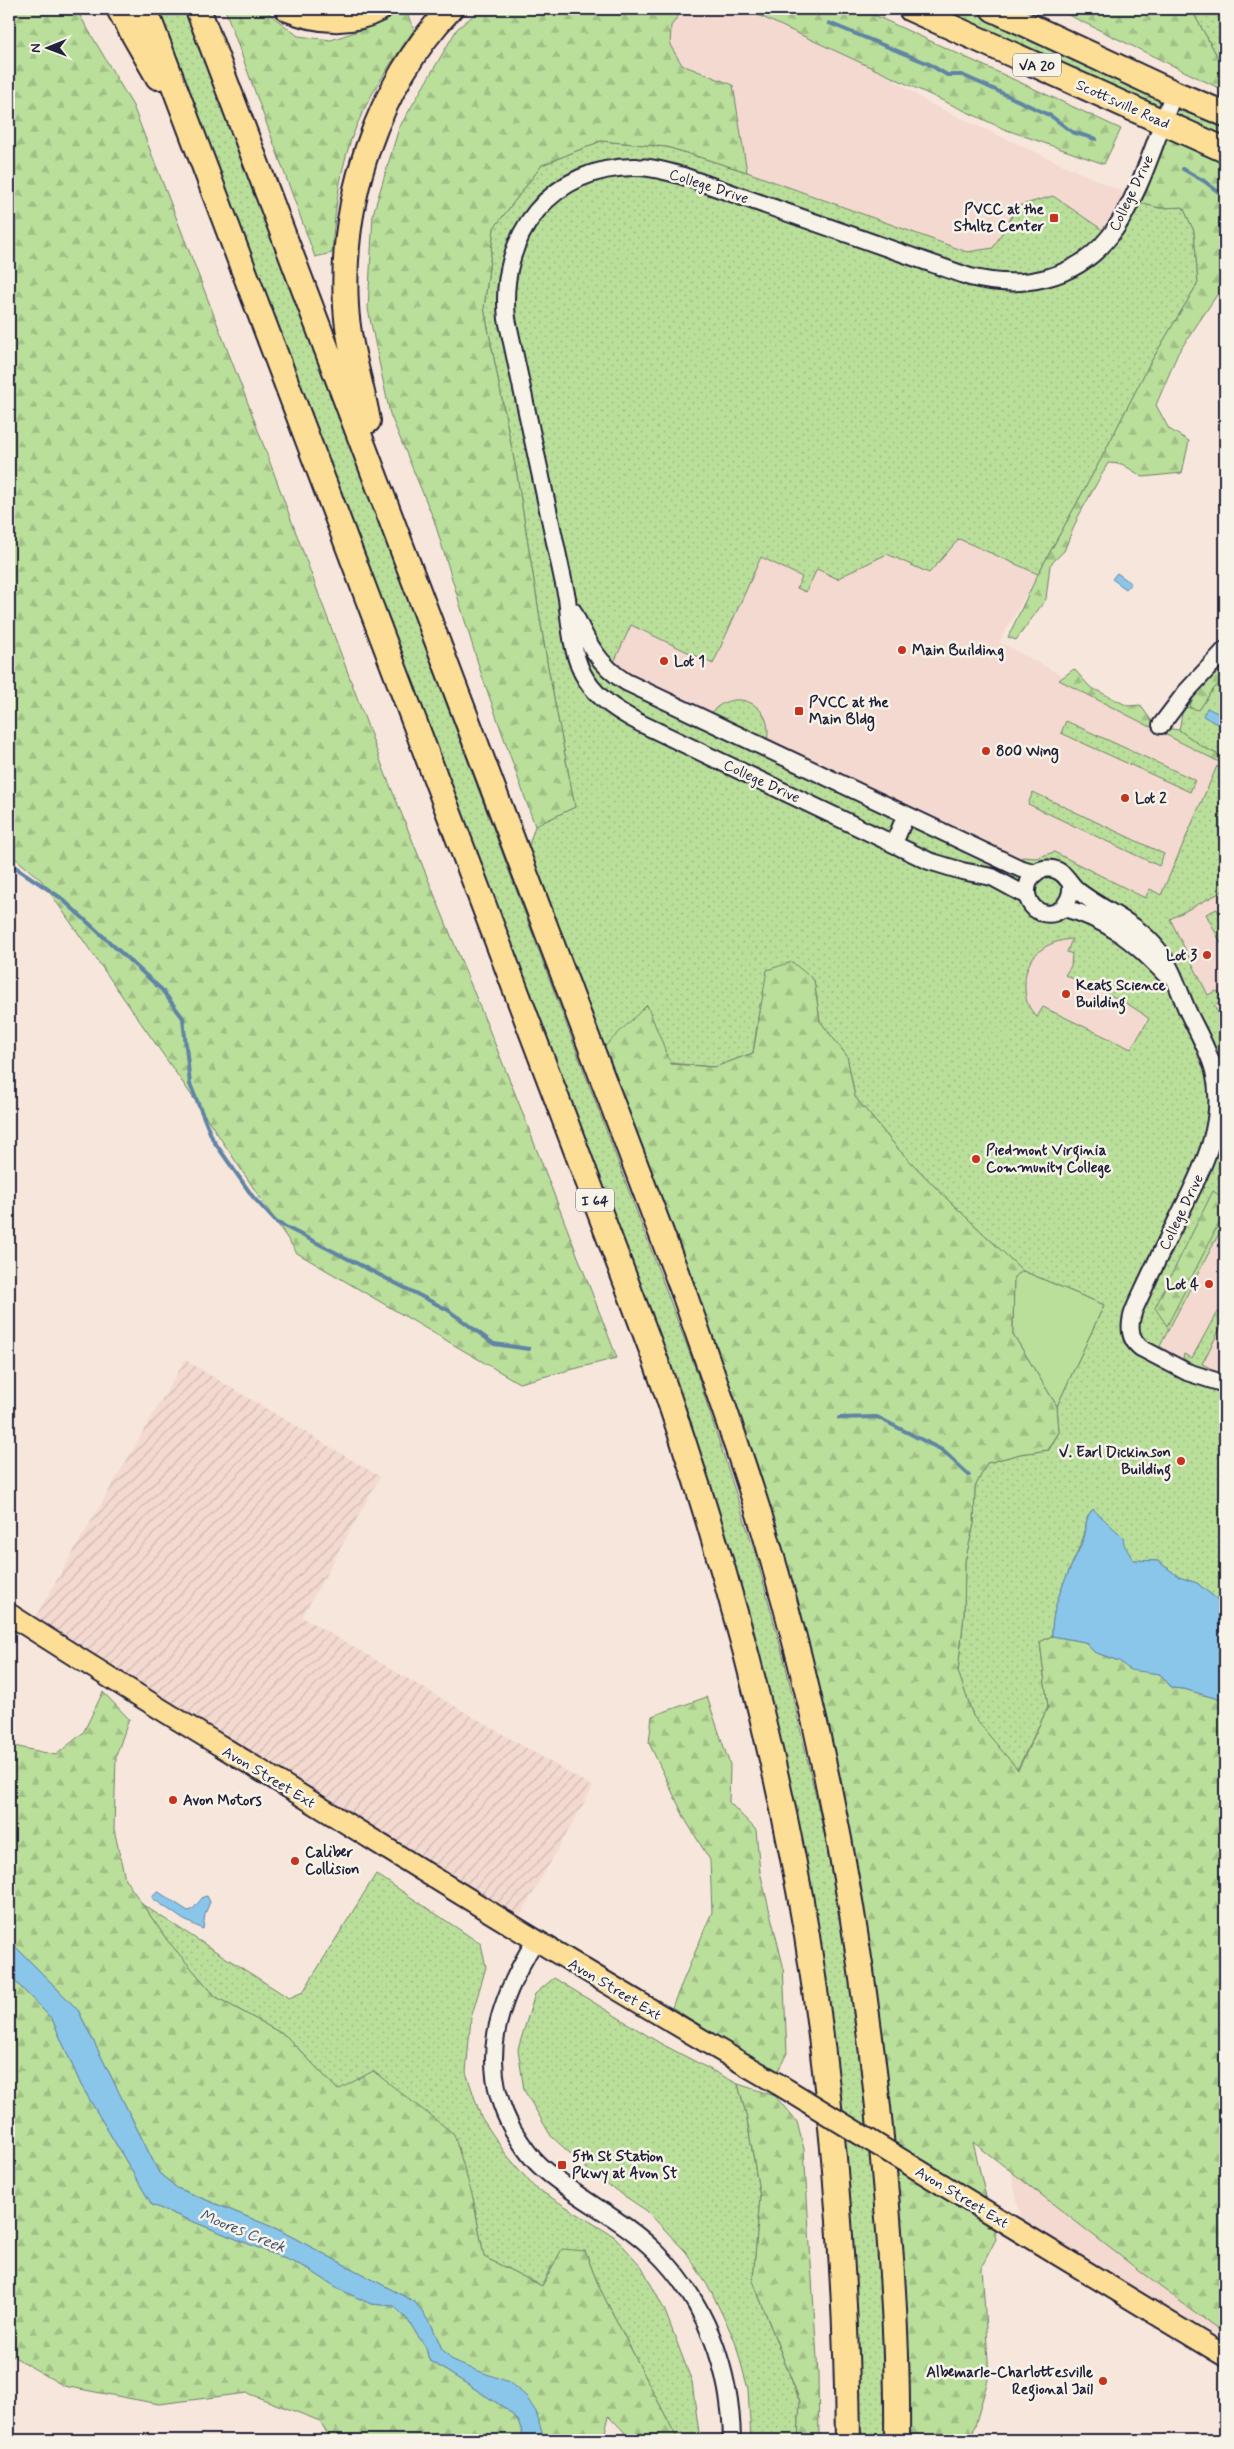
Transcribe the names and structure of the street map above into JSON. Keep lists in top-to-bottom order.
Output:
{
  "streets": {
    "highway": ["VA 20", "Scottsville Road", "I 64"],
    "main road": ["Avon Street Ext"],
    "street": ["College Drive"]
  },
  "crossings": [
    ["Scottsville Road", "College Drive"]
  ],
  "water": ["Moores Creek"],
  "places": {
    "transit": ["PVCC at the Stultz Center", "PVCC at the Main Bldg", "5th St Station Pkwy at Avon St"],
    "other": [
      "Main Building",
      "Lot 1",
      "800 Wing",
      "Lot 2",
      "Lot 3",
      "Keats Science Building",
      "Piedmont Virginia Community College",
      "Lot 4",
      "V. Earl Dickinson Building",
      "Avon Motors",
      "Caliber Collision",
      "Albemarle-Charlottesville Regional Jail"
    ]
  },
  "north": "left"
}
